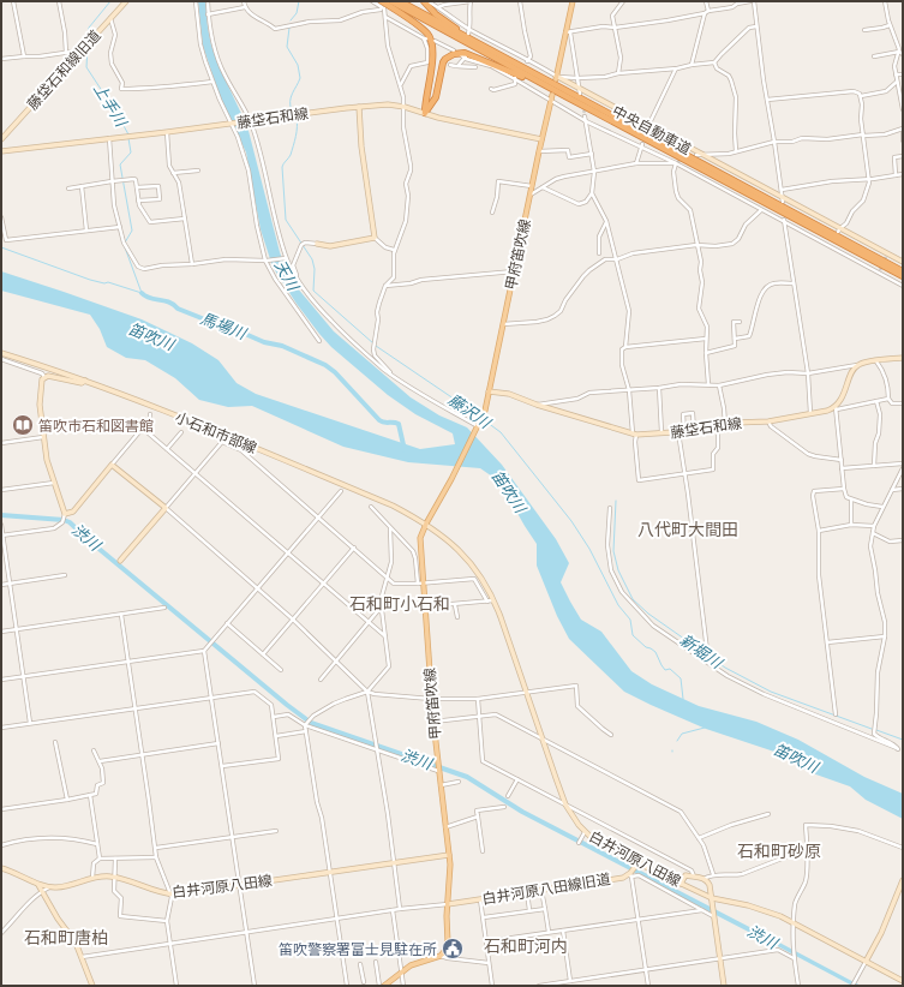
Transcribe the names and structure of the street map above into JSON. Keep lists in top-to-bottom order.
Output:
{
  "streets": {
    "highway": ["中央自動車道"],
    "main road": [
      "藤垈石和線旧道",
      "藤垈石和線",
      "甲府笛吹線",
      "小石和市部線",
      "白井河原八田線",
      "白井河原八田線旧道"
    ]
  },
  "crossings": [
    ["藤垈石和線", "甲府笛吹線"],
    ["甲府笛吹線", "小石和市部線"],
    ["甲府笛吹線", "白井河原八田線"],
    ["甲府笛吹線", "白井河原八田線旧道"],
    ["小石和市部線", "白井河原八田線"],
    ["白井河原八田線", "白井河原八田線旧道"]
  ],
  "districts": [
    "八代町大間田",
    "石和町小石和",
    "石和町砂原",
    "石和町唐柏",
    "石和町河内"
  ],
  "water": [
    "上手川",
    "天川",
    "馬場川",
    "笛吹川",
    "藤沢川",
    "渋川",
    "新堀川"
  ],
  "places": {
    "library": ["笛吹市石和図書館"],
    "public building": ["笛吹警察署富士見駐在所"]
  }
}
